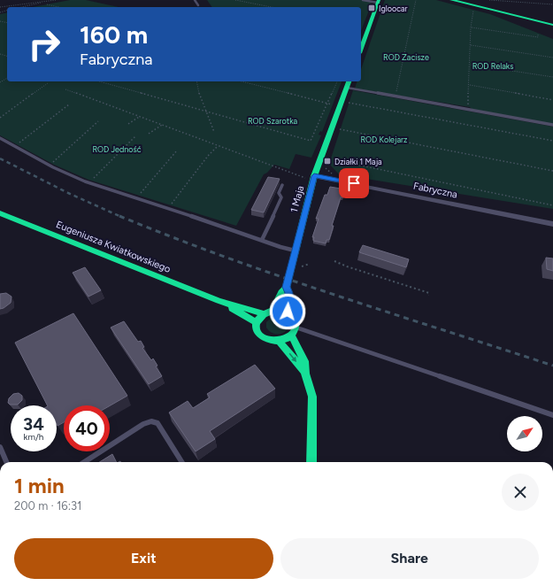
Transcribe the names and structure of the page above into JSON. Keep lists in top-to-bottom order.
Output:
{
  "streets": {
    "street": ["Fabryczna", "1 Maja", "Eugeniusza Kwiatkowskiego"]
  },
  "crossings": [
    ["Fabryczna", "1 Maja"],
    ["1 Maja", "Eugeniusza Kwiatkowskiego"]
  ],
  "parks": [
    "ROD Zacisze",
    "ROD Relaks",
    "ROD Szarotka",
    "ROD Kolejarz",
    "ROD Jedność"
  ],
  "places": {
    "transit": ["Igloocar", "Działki 1 Maja"]
  },
  "north": "top right",
  "page": {
    "turn": ["160 m", "Fabryczna"],
    "speed": "34 km/h",
    "limit": "40",
    "heading": ["1 min", "200 m · 16:31"],
    "buttons": ["Exit", "Share"]
  }
}
